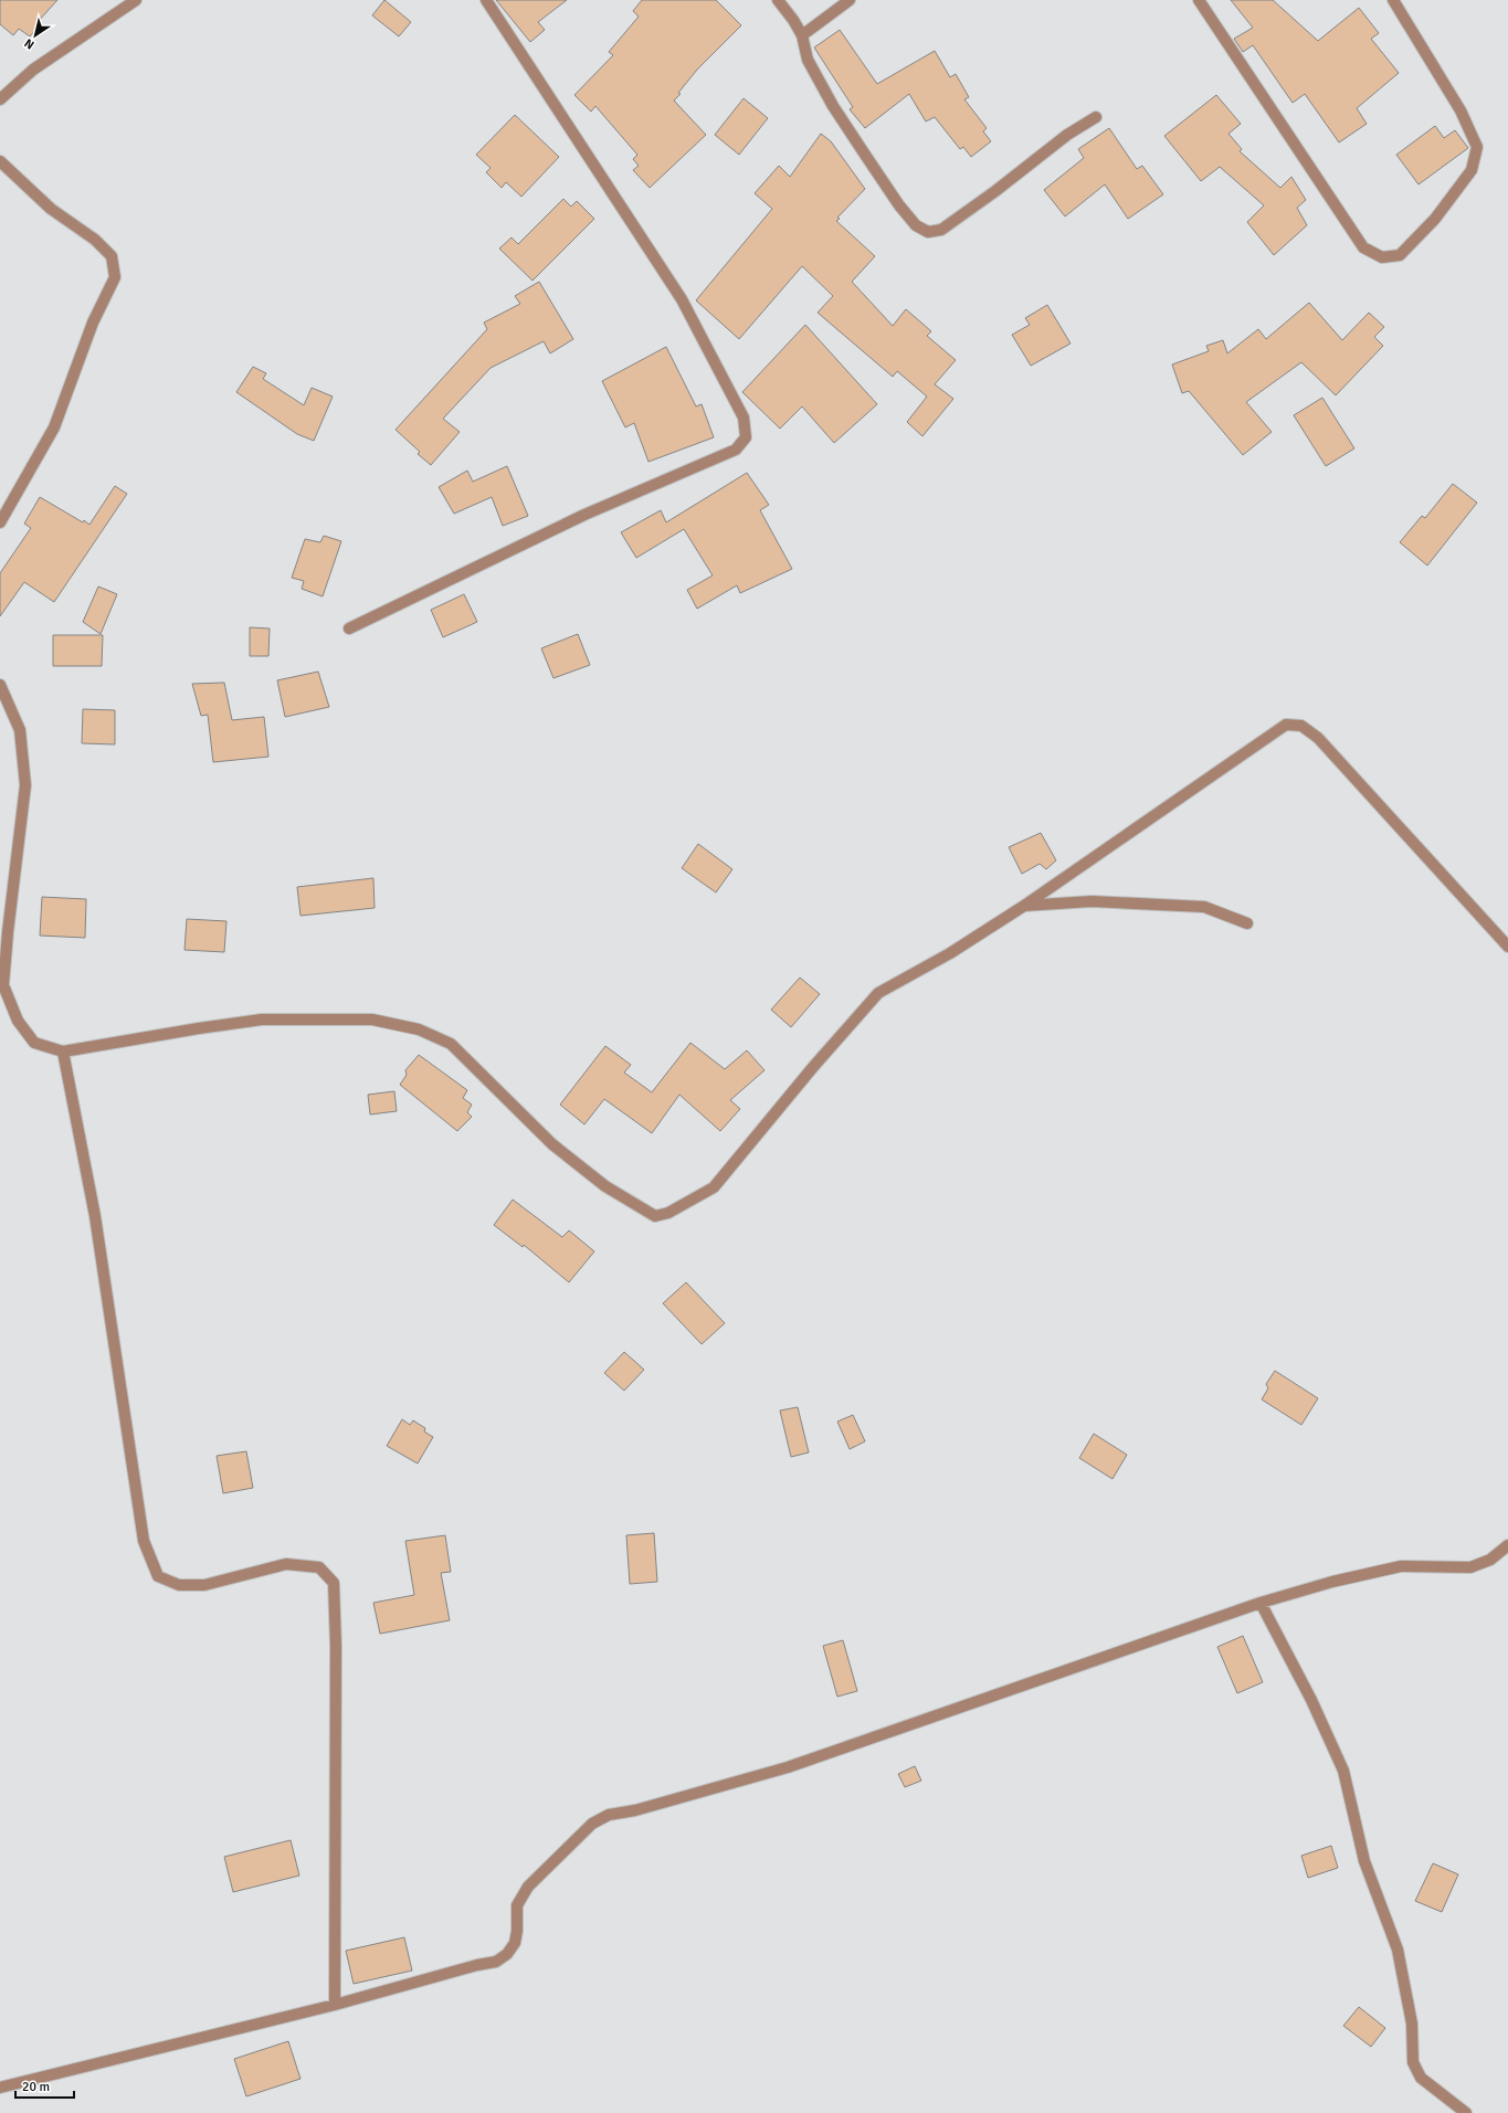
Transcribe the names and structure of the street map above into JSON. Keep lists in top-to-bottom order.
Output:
{
  "scale_bar": "20 m",
  "north": "bottom left"
}
